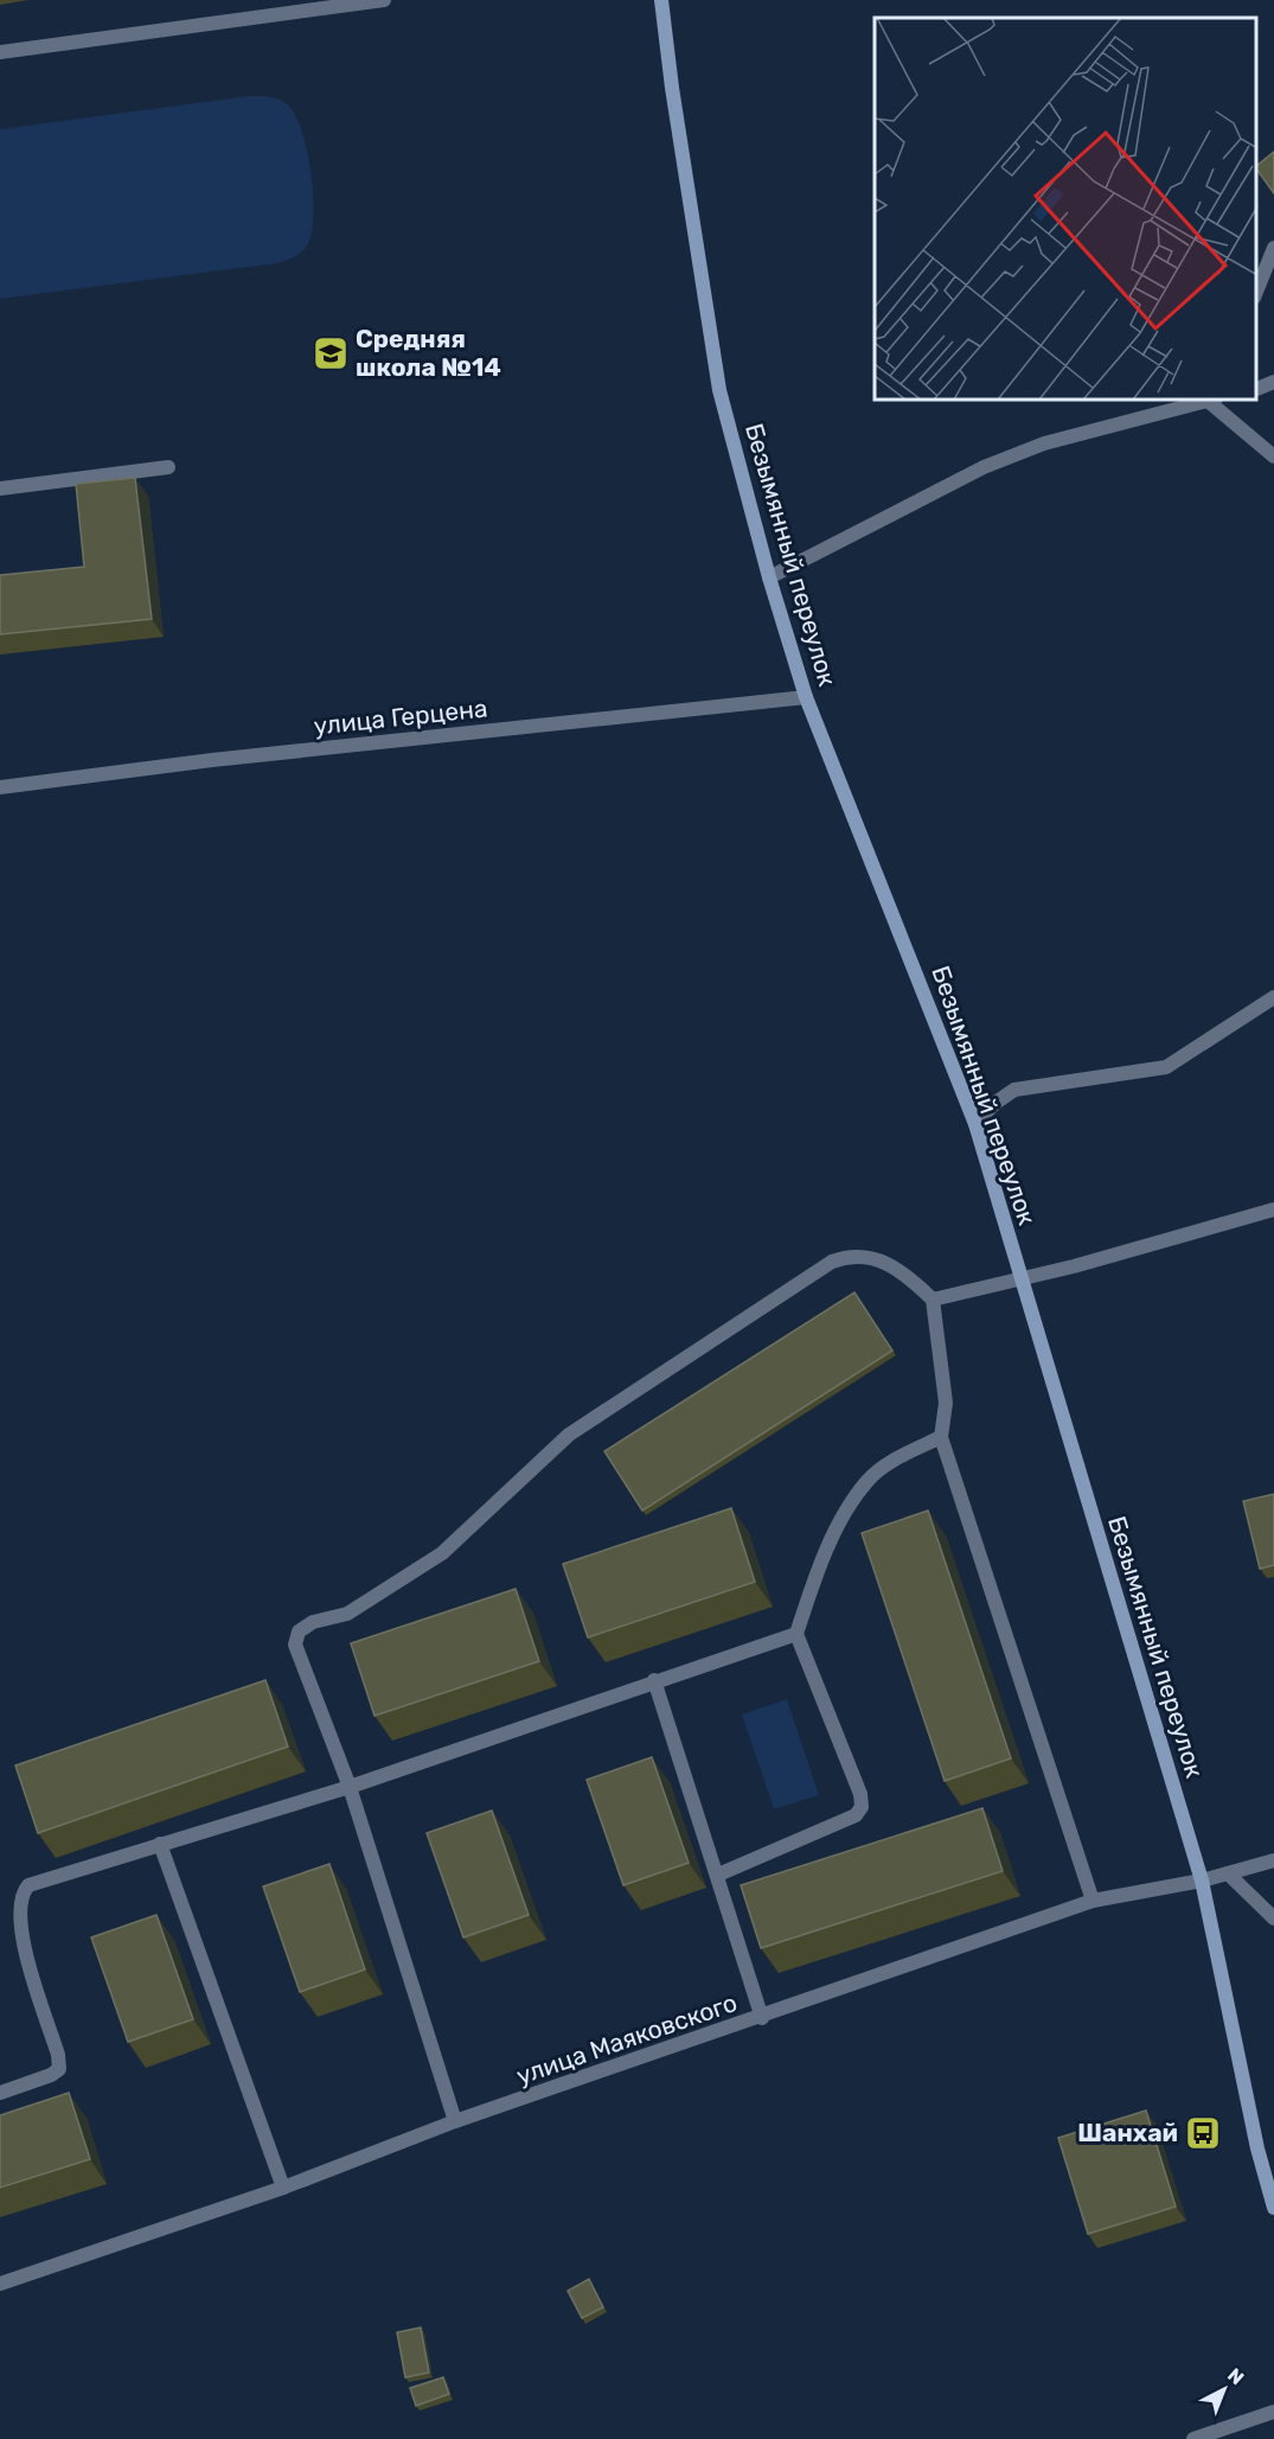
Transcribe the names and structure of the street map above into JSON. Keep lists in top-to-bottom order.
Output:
{
  "streets": {
    "street": ["Безымянный переулок", "улица Герцена", "улица Маяковского"]
  },
  "crossings": [
    ["Безымянный переулок", "улица Герцена"],
    ["Безымянный переулок", "улица Маяковского"]
  ],
  "places": {
    "school or university": ["Средняя школа №14"],
    "bus stop": ["Шанхай"]
  },
  "north": "top right"
}
